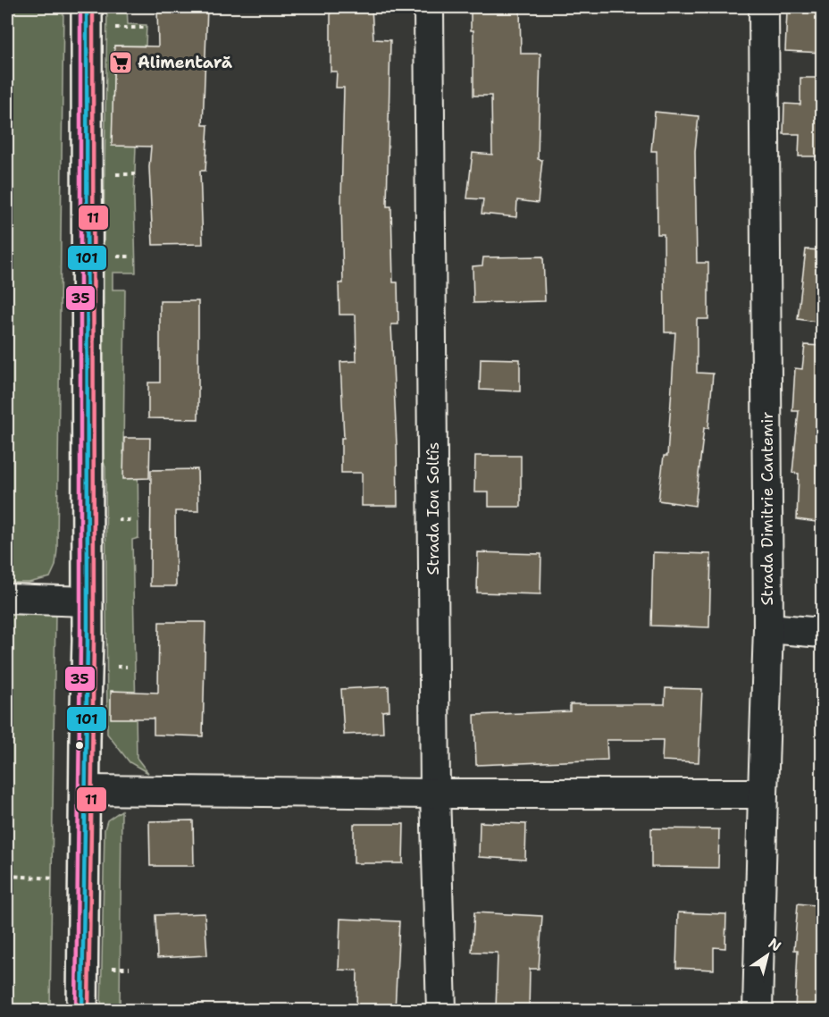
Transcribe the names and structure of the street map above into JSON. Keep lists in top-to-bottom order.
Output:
{
  "streets": {
    "street": ["Strada Ion Soltîs", "Strada Dimitrie Cantemir"]
  },
  "places": {
    "supermarket": ["Alimentară"]
  },
  "lines": ["transit line 101", "transit line 11", "transit line 35"],
  "north": "top right"
}
